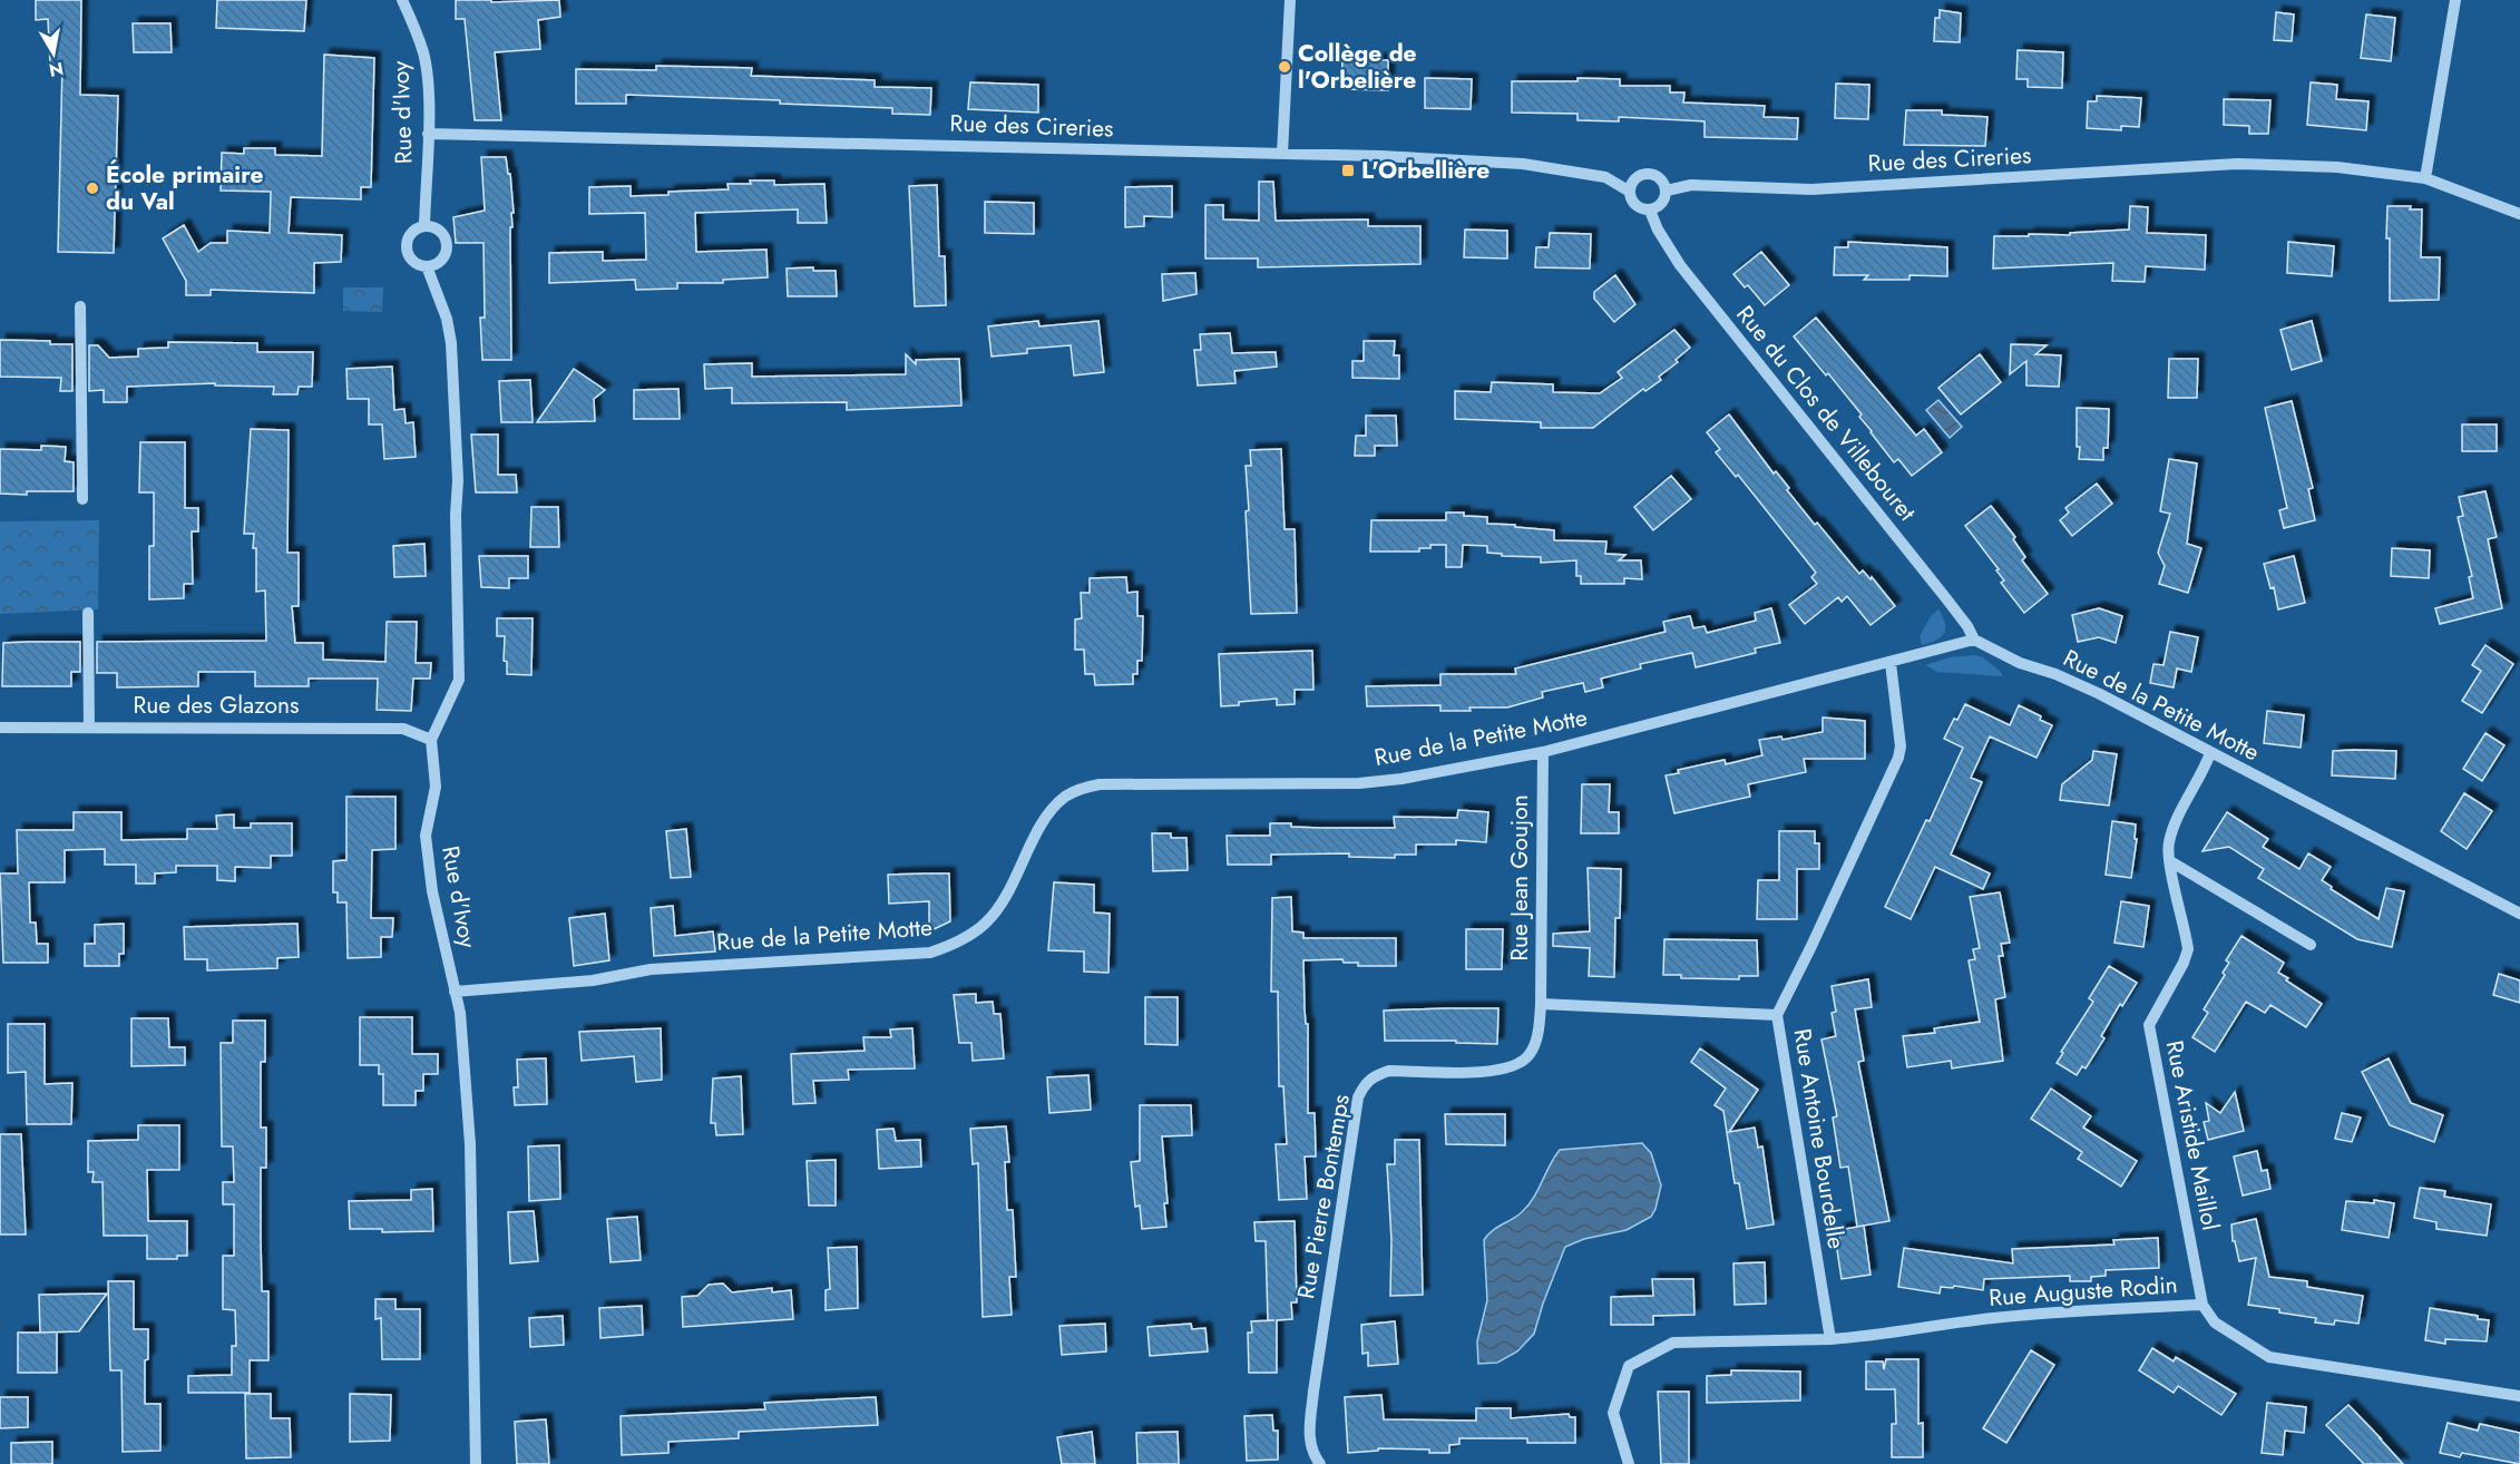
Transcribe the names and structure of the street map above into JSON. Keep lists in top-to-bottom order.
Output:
{
  "streets": {
    "street": [
      "Rue d'Ivoy",
      "Rue des Cireries",
      "Rue du Clos de Villebouret",
      "Rue des Glazons",
      "Rue de la Petite Motte",
      "Rue Jean Goujon",
      "Rue Aristide Maillol",
      "Rue Antoine Bourdelle",
      "Rue Pierre Bontemps",
      "Rue Auguste Rodin"
    ]
  },
  "crossings": [
    ["Rue d'Ivoy", "Rue des Cireries"],
    ["Rue d'Ivoy", "Rue des Glazons"],
    ["Rue d'Ivoy", "Rue de la Petite Motte"],
    ["Rue des Cireries", "Rue du Clos de Villebouret"],
    ["Rue du Clos de Villebouret", "Rue de la Petite Motte"],
    ["Rue de la Petite Motte", "Rue Jean Goujon"],
    ["Rue de la Petite Motte", "Rue Aristide Maillol"],
    ["Rue de la Petite Motte", "Rue Antoine Bourdelle"],
    ["Rue Jean Goujon", "Rue Pierre Bontemps"],
    ["Rue Aristide Maillol", "Rue Auguste Rodin"],
    ["Rue Antoine Bourdelle", "Rue Auguste Rodin"]
  ],
  "places": {
    "other": ["Collège de l'Orbelière", "École primaire du Val"],
    "transit": ["L'Orbellière"]
  },
  "north": "bottom"
}
